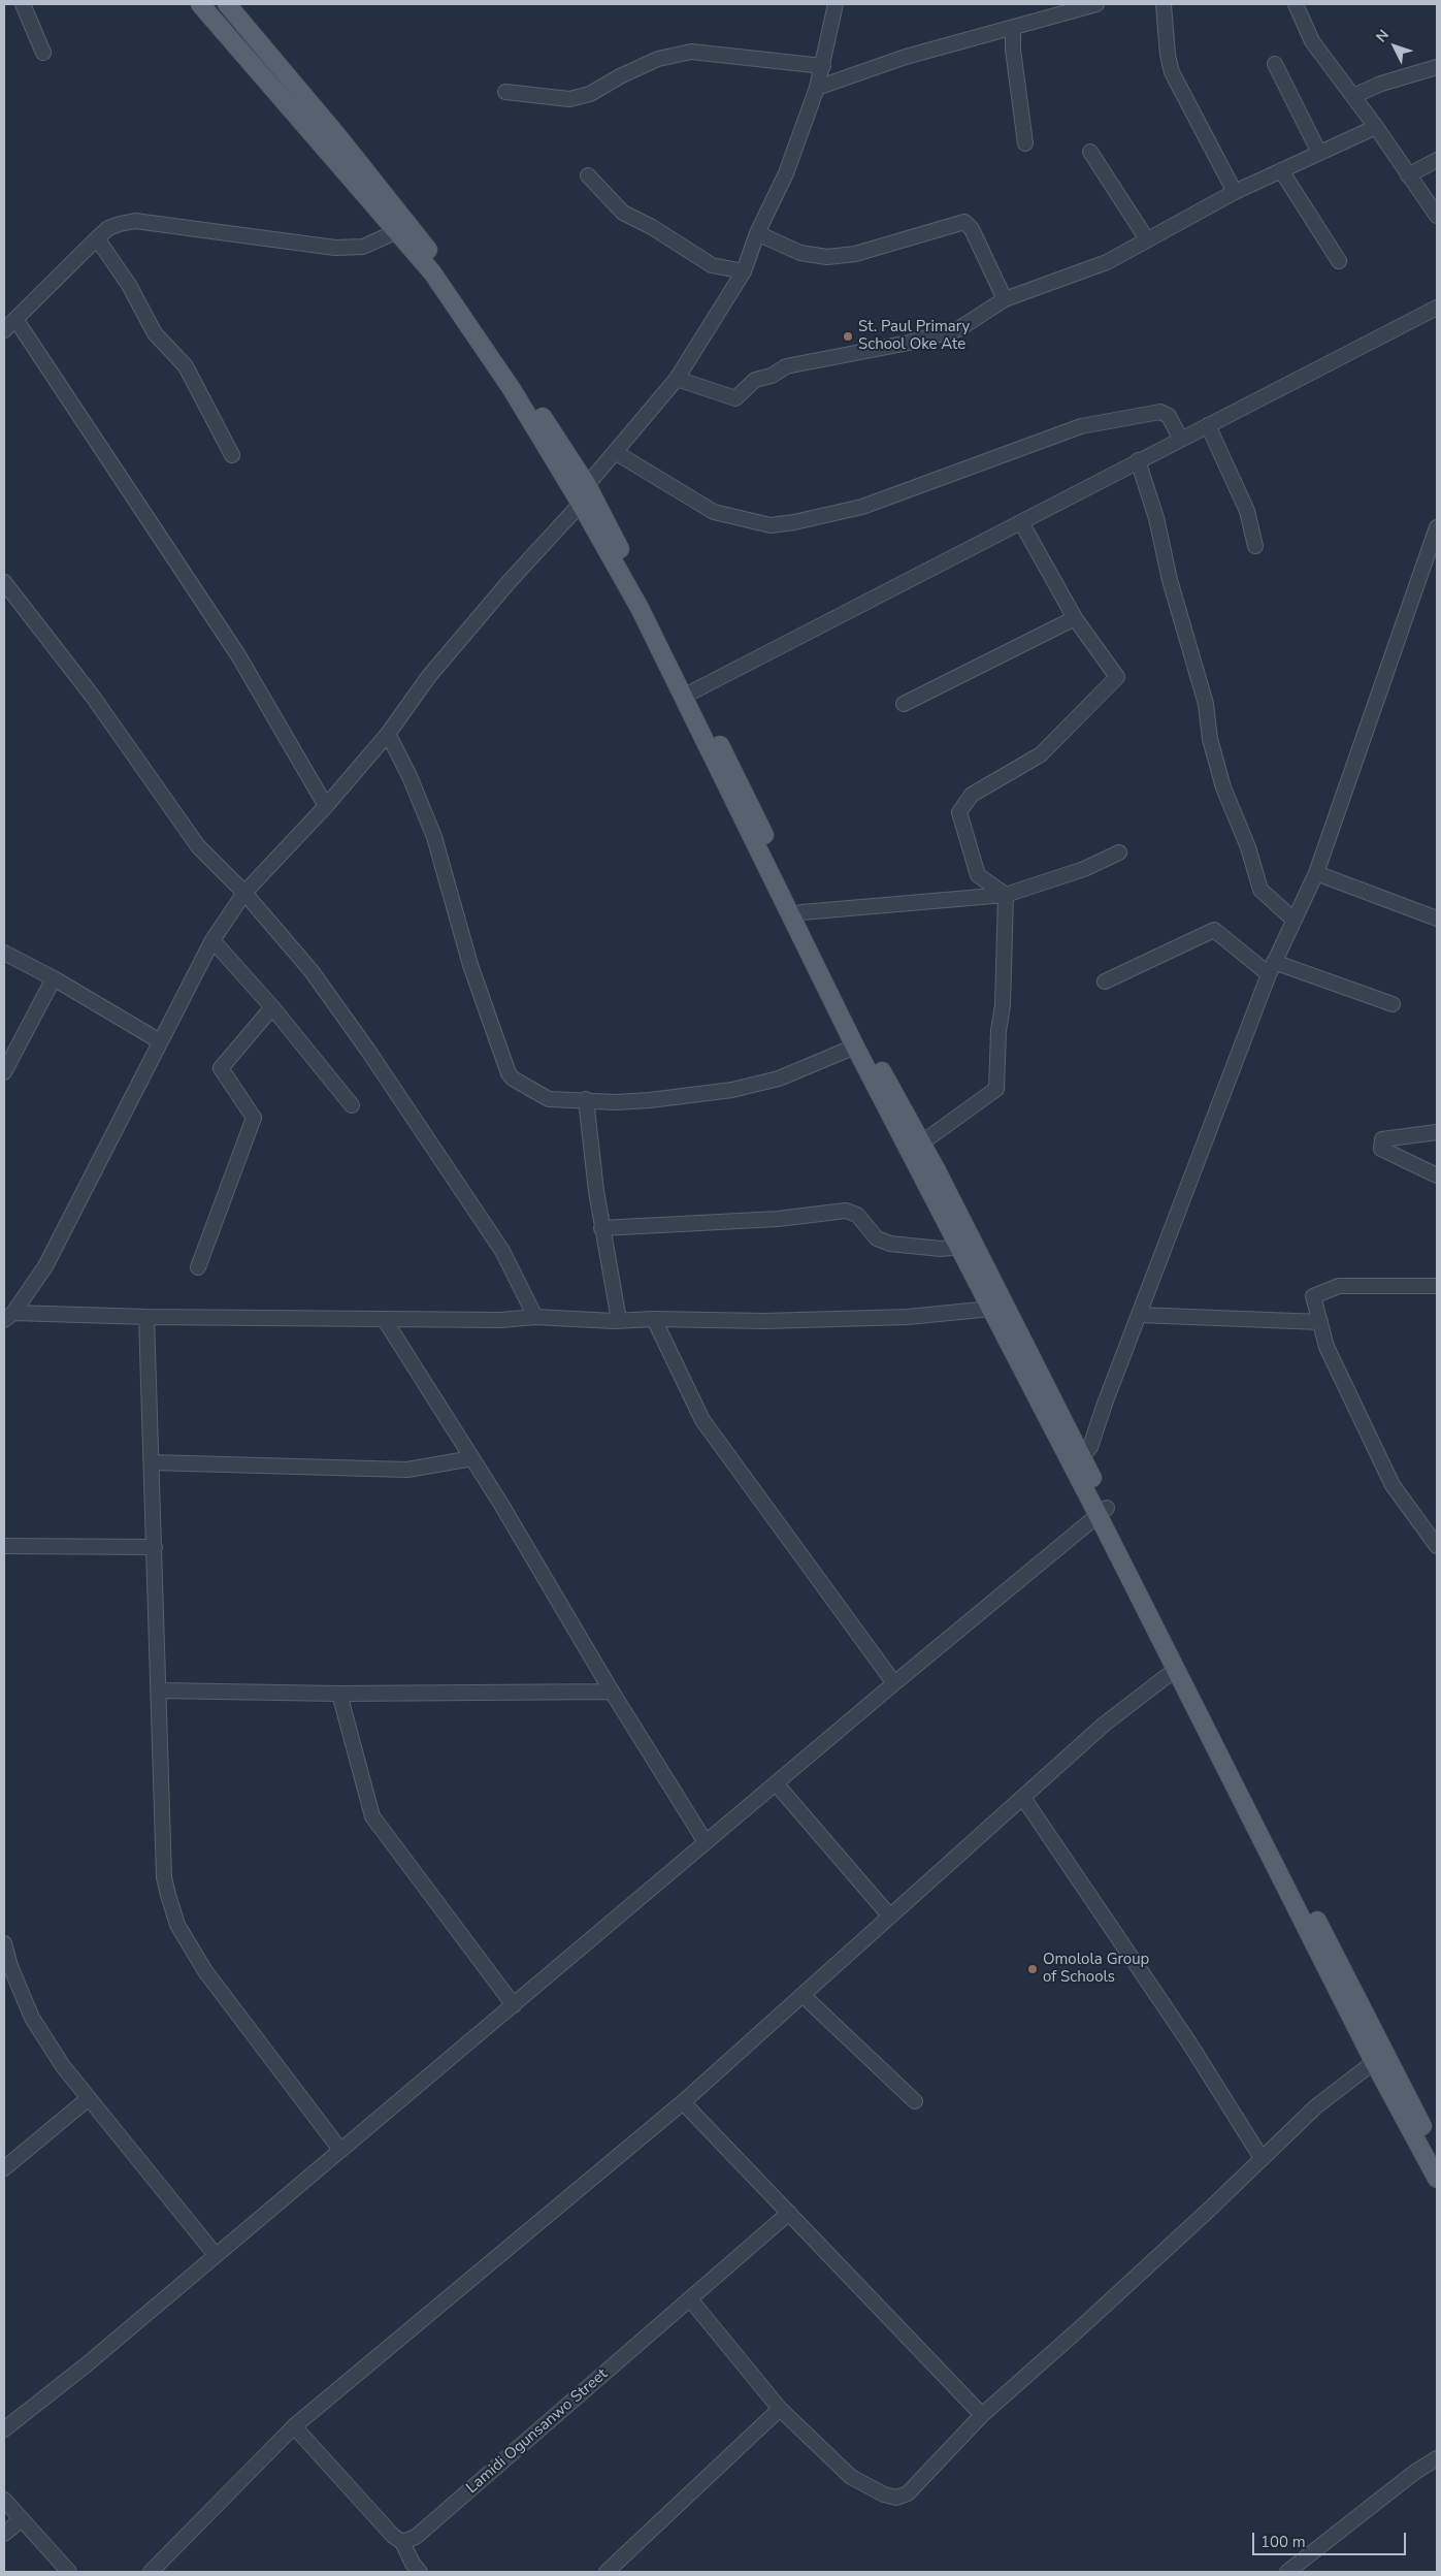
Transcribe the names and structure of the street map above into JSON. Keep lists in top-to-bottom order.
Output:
{
  "streets": {
    "street": ["Lamidi Ogunsanwo Street"]
  },
  "places": ["St. Paul Primary School Oke Ate", "Omolola Group of Schools"],
  "scale_bar": "100 m",
  "north": "top left"
}
